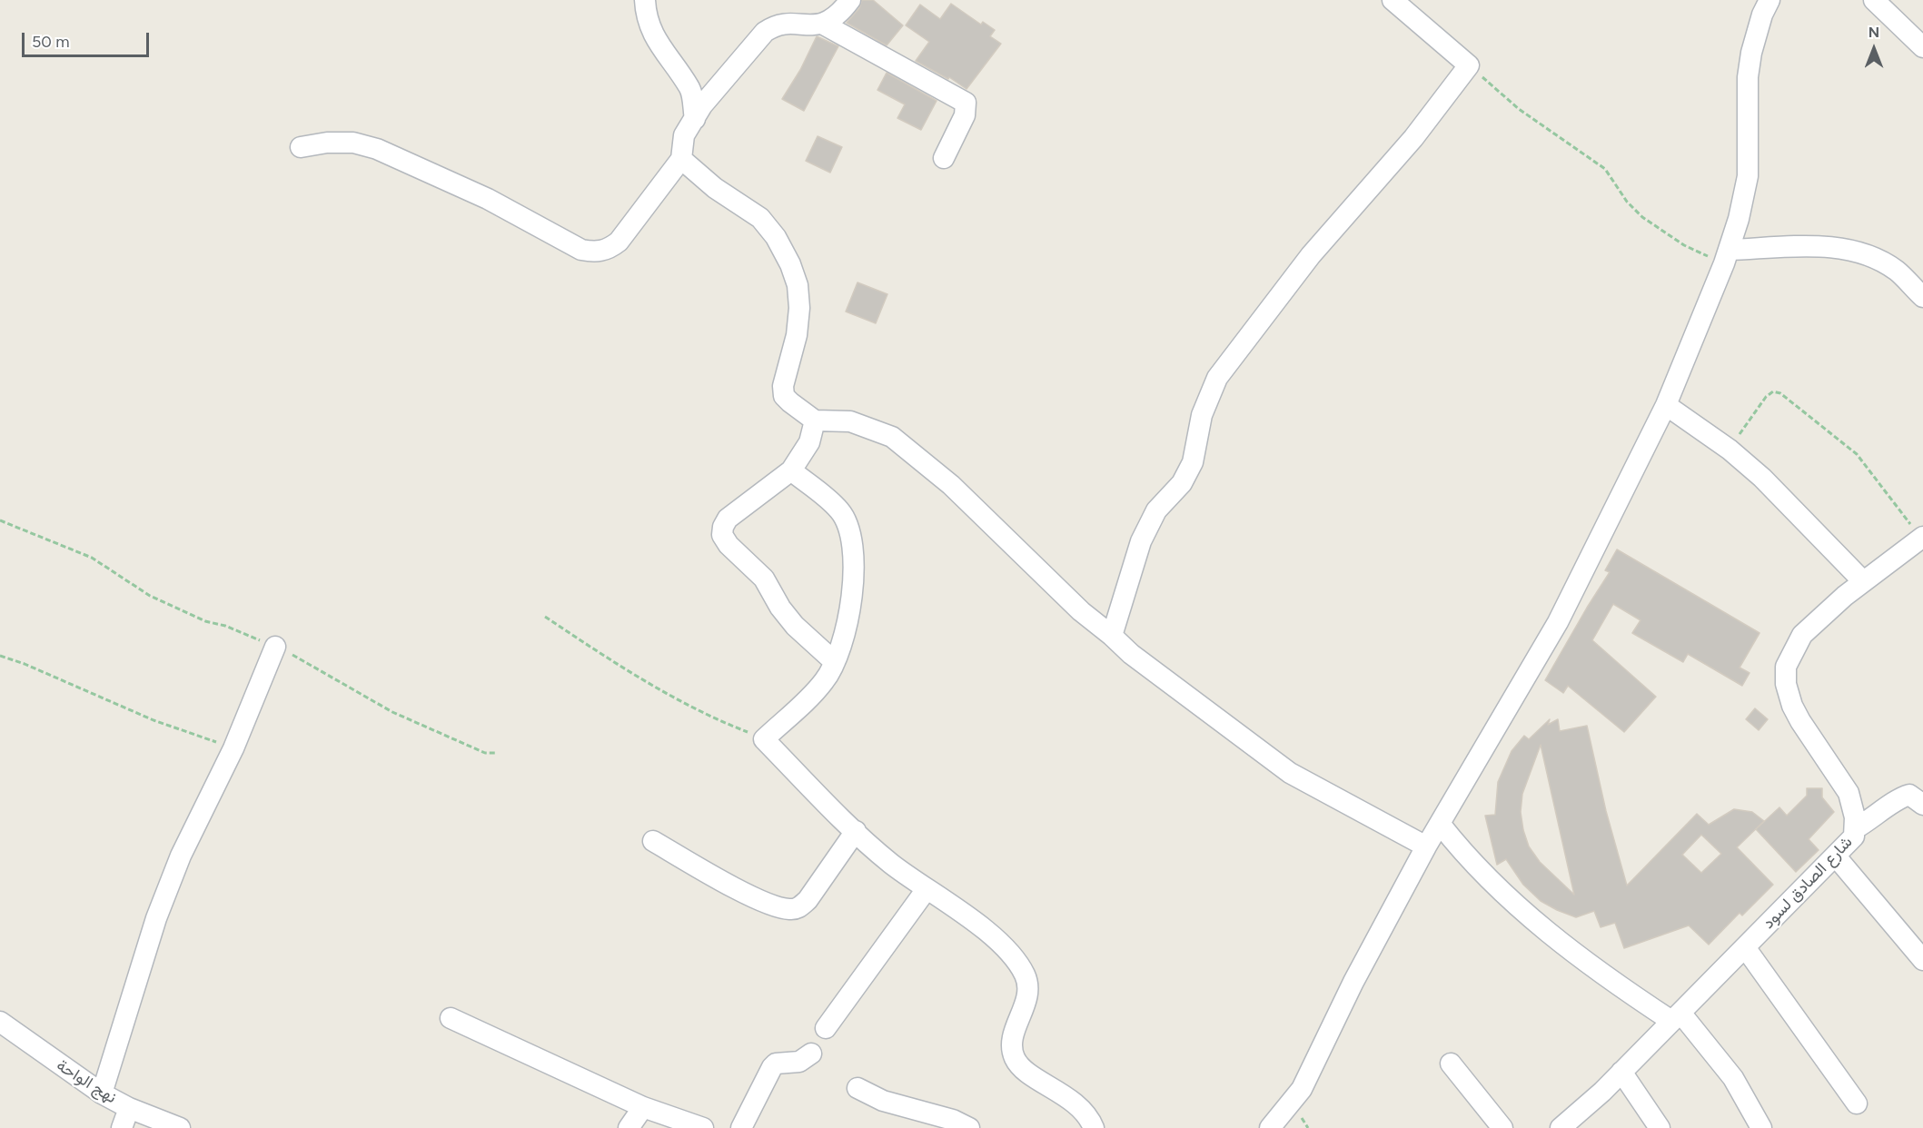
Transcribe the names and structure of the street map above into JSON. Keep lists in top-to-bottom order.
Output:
{
  "streets": {
    "street": ["شارع الصادق لسود", "نهج الواحة"]
  },
  "scale_bar": "50 m",
  "north": "top"
}
